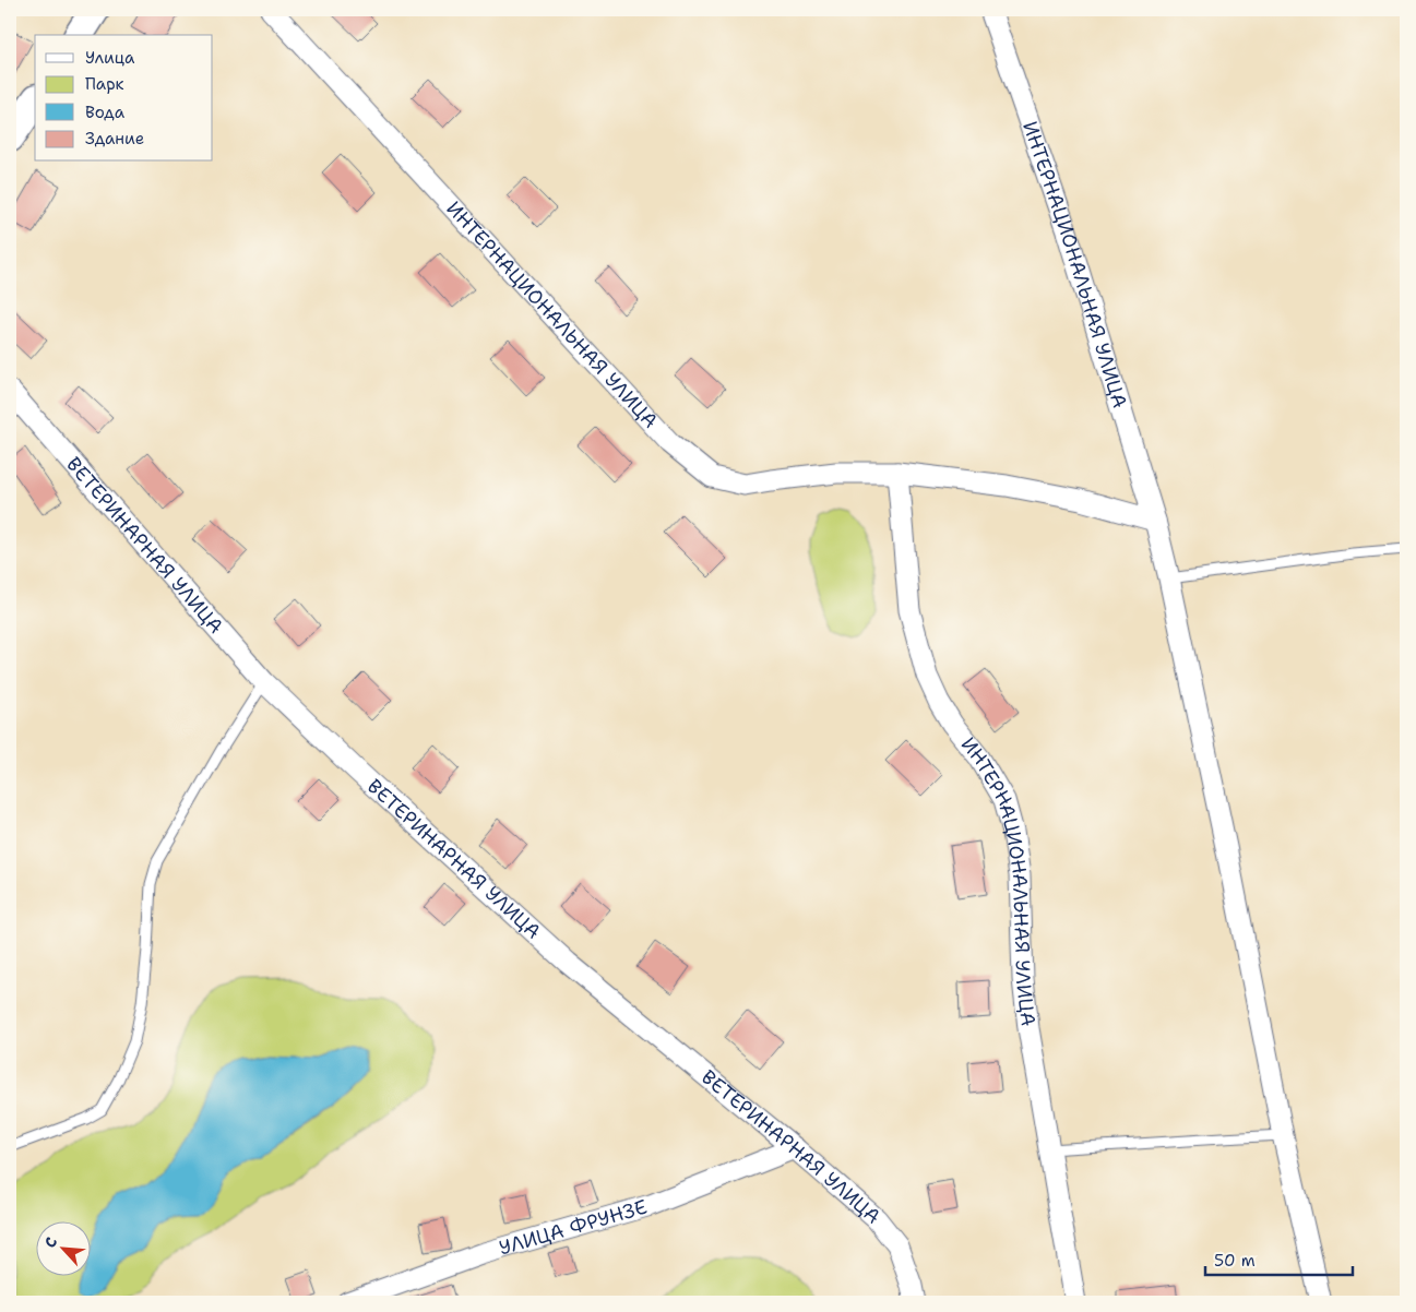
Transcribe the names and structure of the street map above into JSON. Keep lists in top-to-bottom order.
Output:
{
  "streets": {
    "street": ["ИНТЕРНАЦИОНАЛЬНАЯ УЛИЦА", "ВЕТЕРИНАРНАЯ УЛИЦА", "УЛИЦА ФРУНЗЕ"]
  },
  "crossings": [
    ["ВЕТЕРИНАРНАЯ УЛИЦА", "УЛИЦА ФРУНЗЕ"]
  ],
  "legend": [
    "Улица",
    "Парк",
    "Вода",
    "Здание"
  ],
  "scale_bar": "50 m",
  "north": "top left"
}
